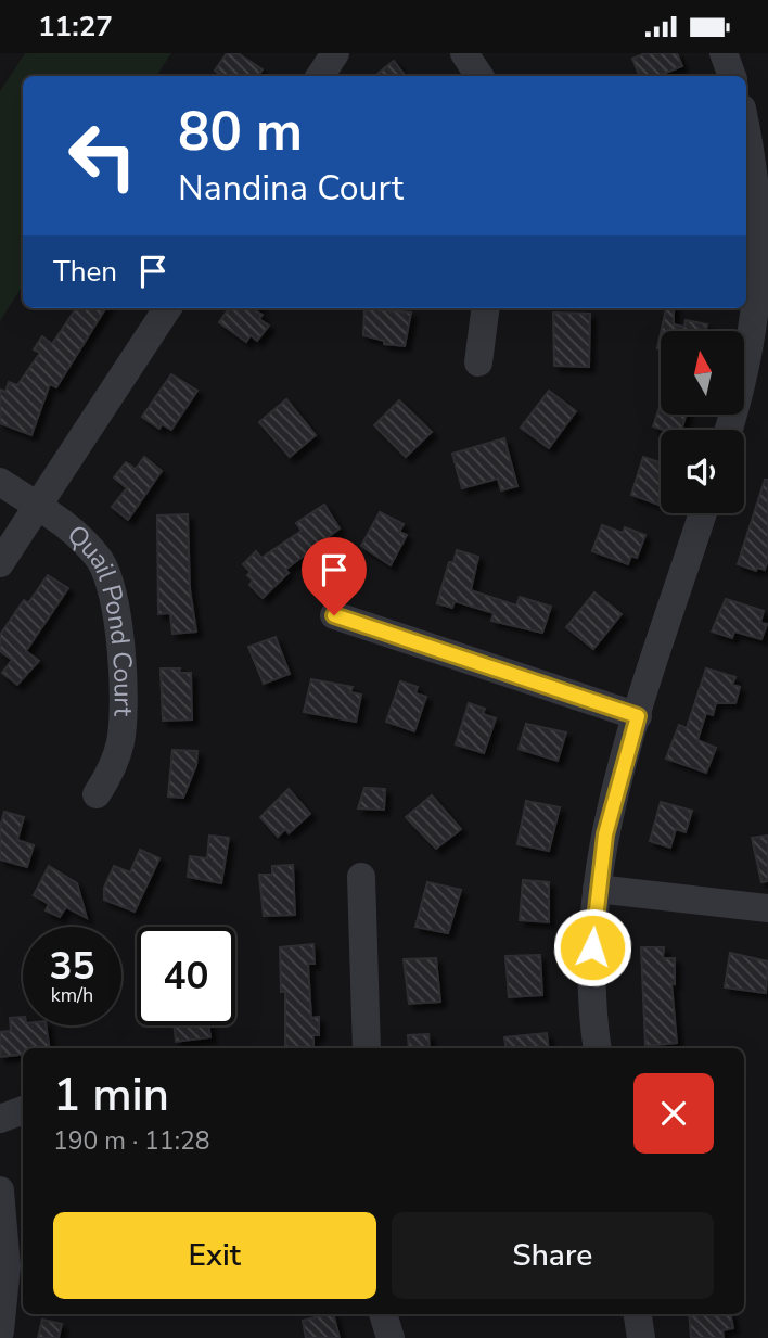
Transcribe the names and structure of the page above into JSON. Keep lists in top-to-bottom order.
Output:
{
  "streets": {
    "street": ["Quail Pond Court"]
  },
  "north": "top",
  "page": {
    "status": "11:27",
    "turn": ["80 m", "Nandina Court"],
    "then": "Then",
    "speed": "35 km/h",
    "limit": "40",
    "heading": ["1 min", "190 m · 11:28"],
    "buttons": ["Exit", "Share"]
  }
}
